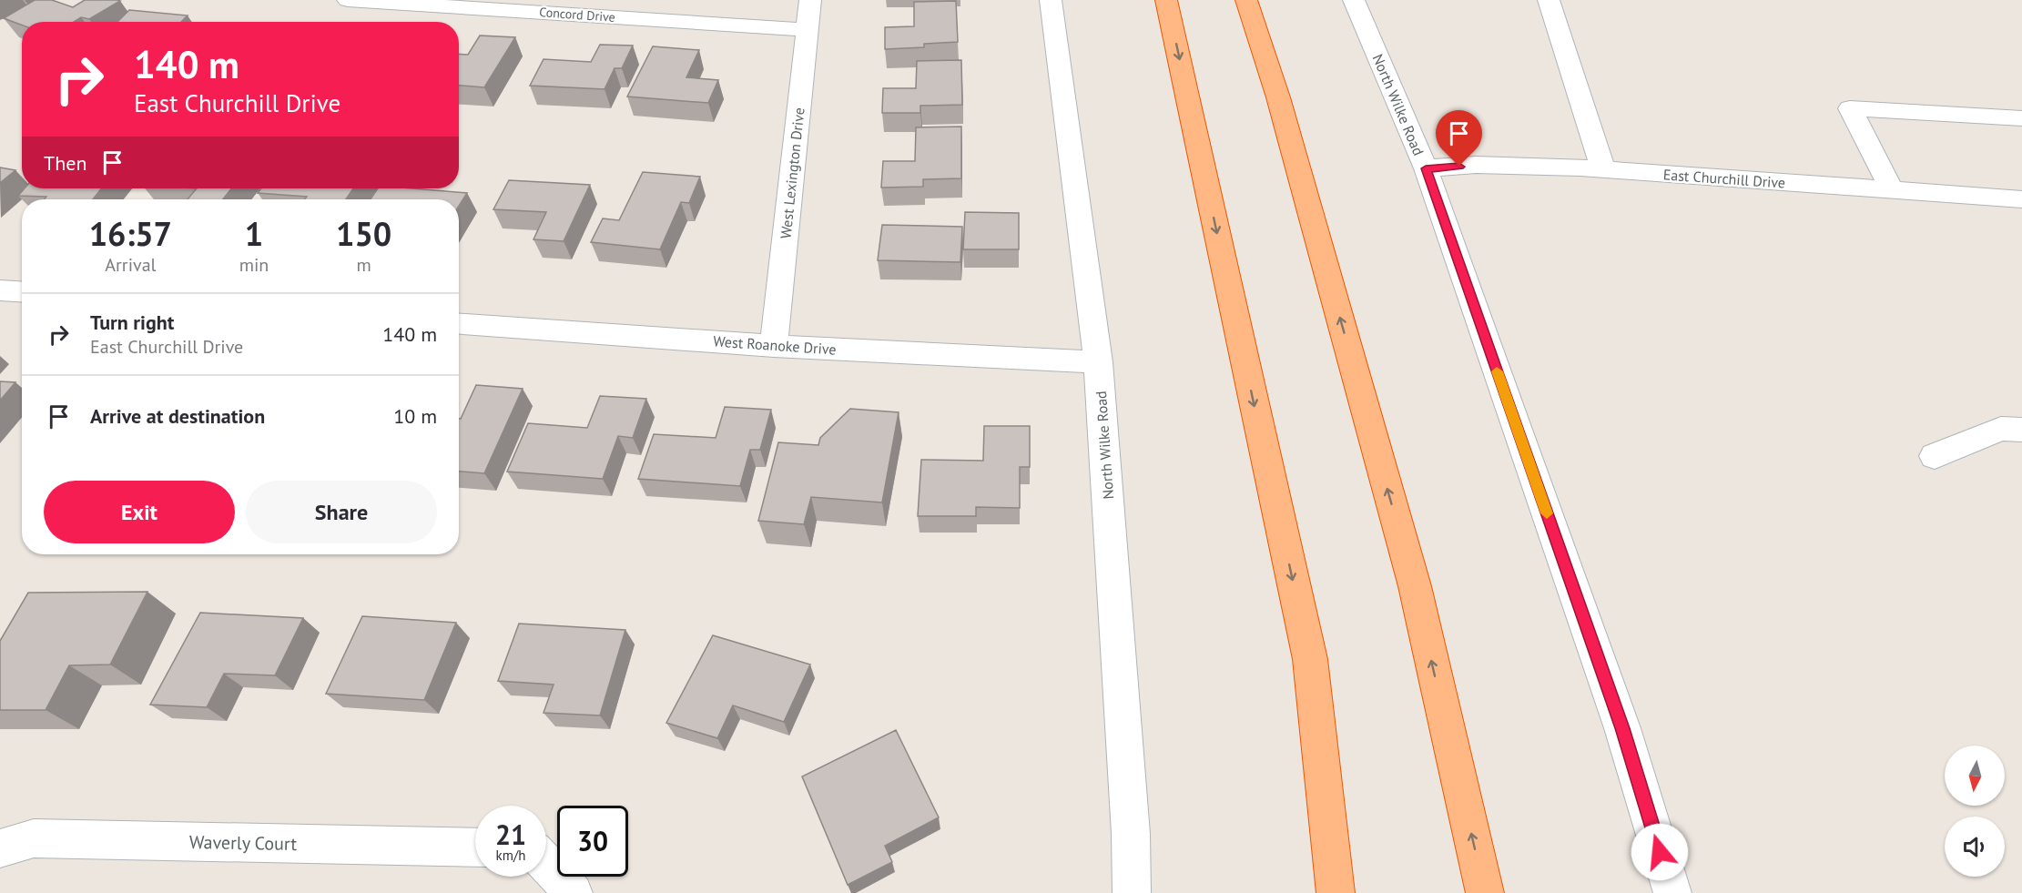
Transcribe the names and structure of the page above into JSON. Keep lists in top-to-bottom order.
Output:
{
  "streets": {
    "street": [
      "Concord Drive",
      "North Wilke Road",
      "West Lexington Drive",
      "East Churchill Drive",
      "West Roanoke Drive",
      "Waverly Court"
    ]
  },
  "crossings": [
    ["Concord Drive", "West Lexington Drive"],
    ["North Wilke Road", "East Churchill Drive"],
    ["North Wilke Road", "West Roanoke Drive"],
    ["West Lexington Drive", "West Roanoke Drive"]
  ],
  "north": "bottom",
  "page": {
    "turn": ["140 m", "East Churchill Drive"],
    "then": "Then",
    "eta": [
      "16:57",
      "Arrival",
      "1",
      "min",
      "150",
      "m"
    ],
    "list": [
      {
        "name": "Turn right",
        "note": "East Churchill Drive",
        "value": "140 m"
      },
      {
        "name": "Arrive at destination",
        "value": "10 m"
      }
    ],
    "buttons": ["Exit", "Share"],
    "speed": "21 km/h",
    "limit": "30"
  }
}
